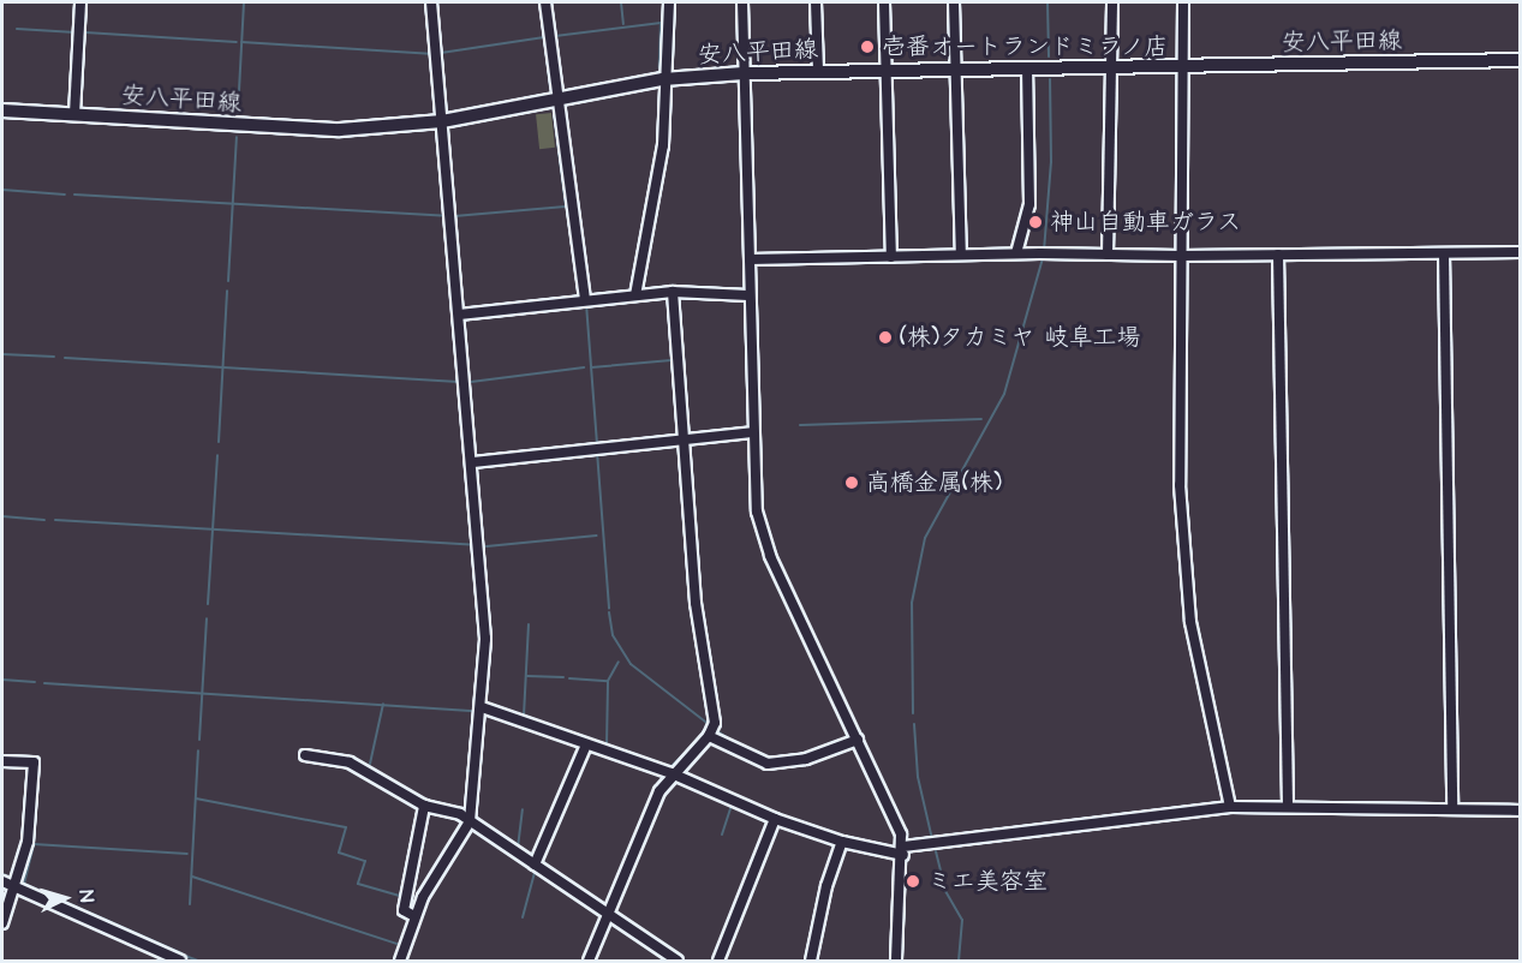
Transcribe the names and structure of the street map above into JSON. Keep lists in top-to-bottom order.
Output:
{
  "streets": {
    "main road": ["安八平田線"]
  },
  "places": [
    "壱番オートランドミラノ店",
    "神山自動車ガラス",
    "(株)タカミヤ 岐阜工場",
    "高橋金属(株)",
    "ミエ美容室"
  ],
  "north": "right"
}
